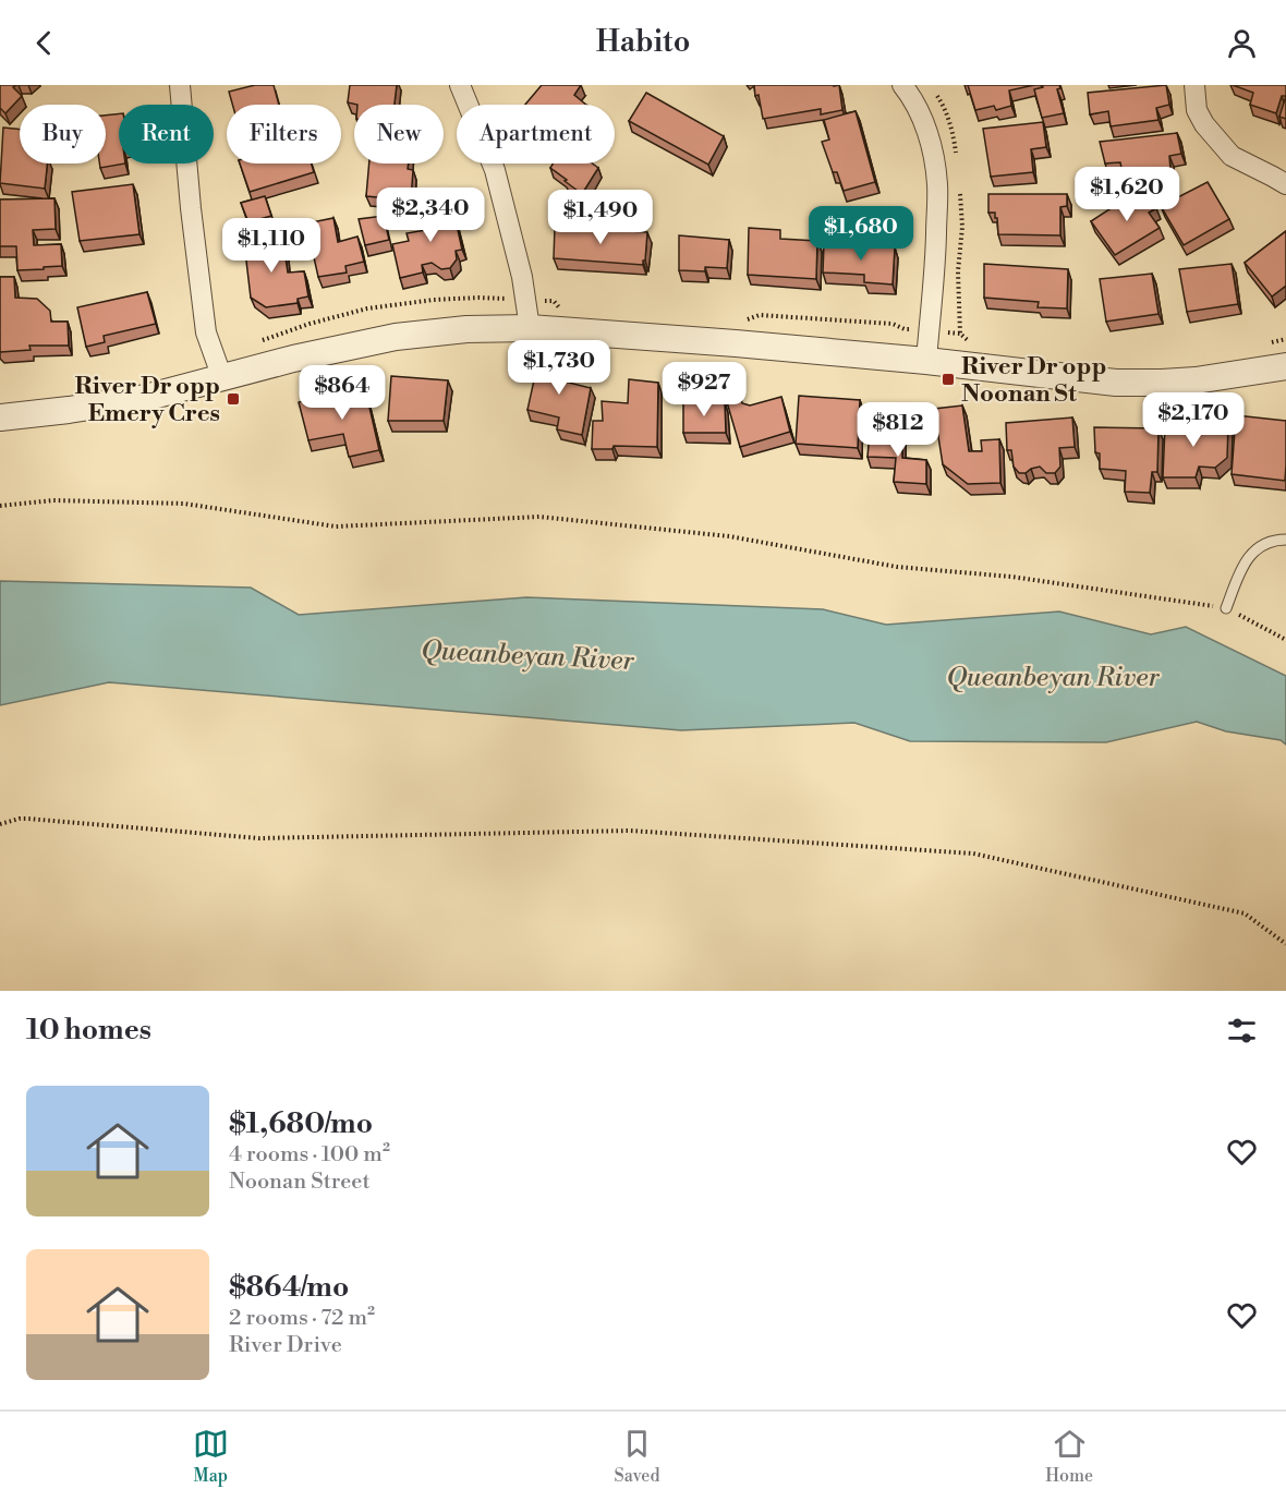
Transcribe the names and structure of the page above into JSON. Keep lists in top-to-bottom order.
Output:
{
  "water": ["Queanbeyan River"],
  "places": {
    "transit": ["River Dr opp Noonan St", "River Dr opp Emery Cres"]
  },
  "page": {
    "header": "Habito",
    "chip": [
      "Buy",
      "Rent",
      "Filters",
      "New",
      "Apartment"
    ],
    "price": [
      "$1,620",
      "$2,340",
      "$1,490",
      "$1,680",
      "$1,110",
      "$1,730",
      "$927",
      "$864",
      "$2,170",
      "$812"
    ],
    "heading": "10 homes",
    "list": [
      {
        "name": "$1,680/mo",
        "note": "4 rooms · 100 m² · Noonan Street"
      },
      {
        "name": "$864/mo",
        "note": "2 rooms · 72 m² · River Drive"
      }
    ],
    "tabs": ["Map", "Saved", "Home"]
  }
}
